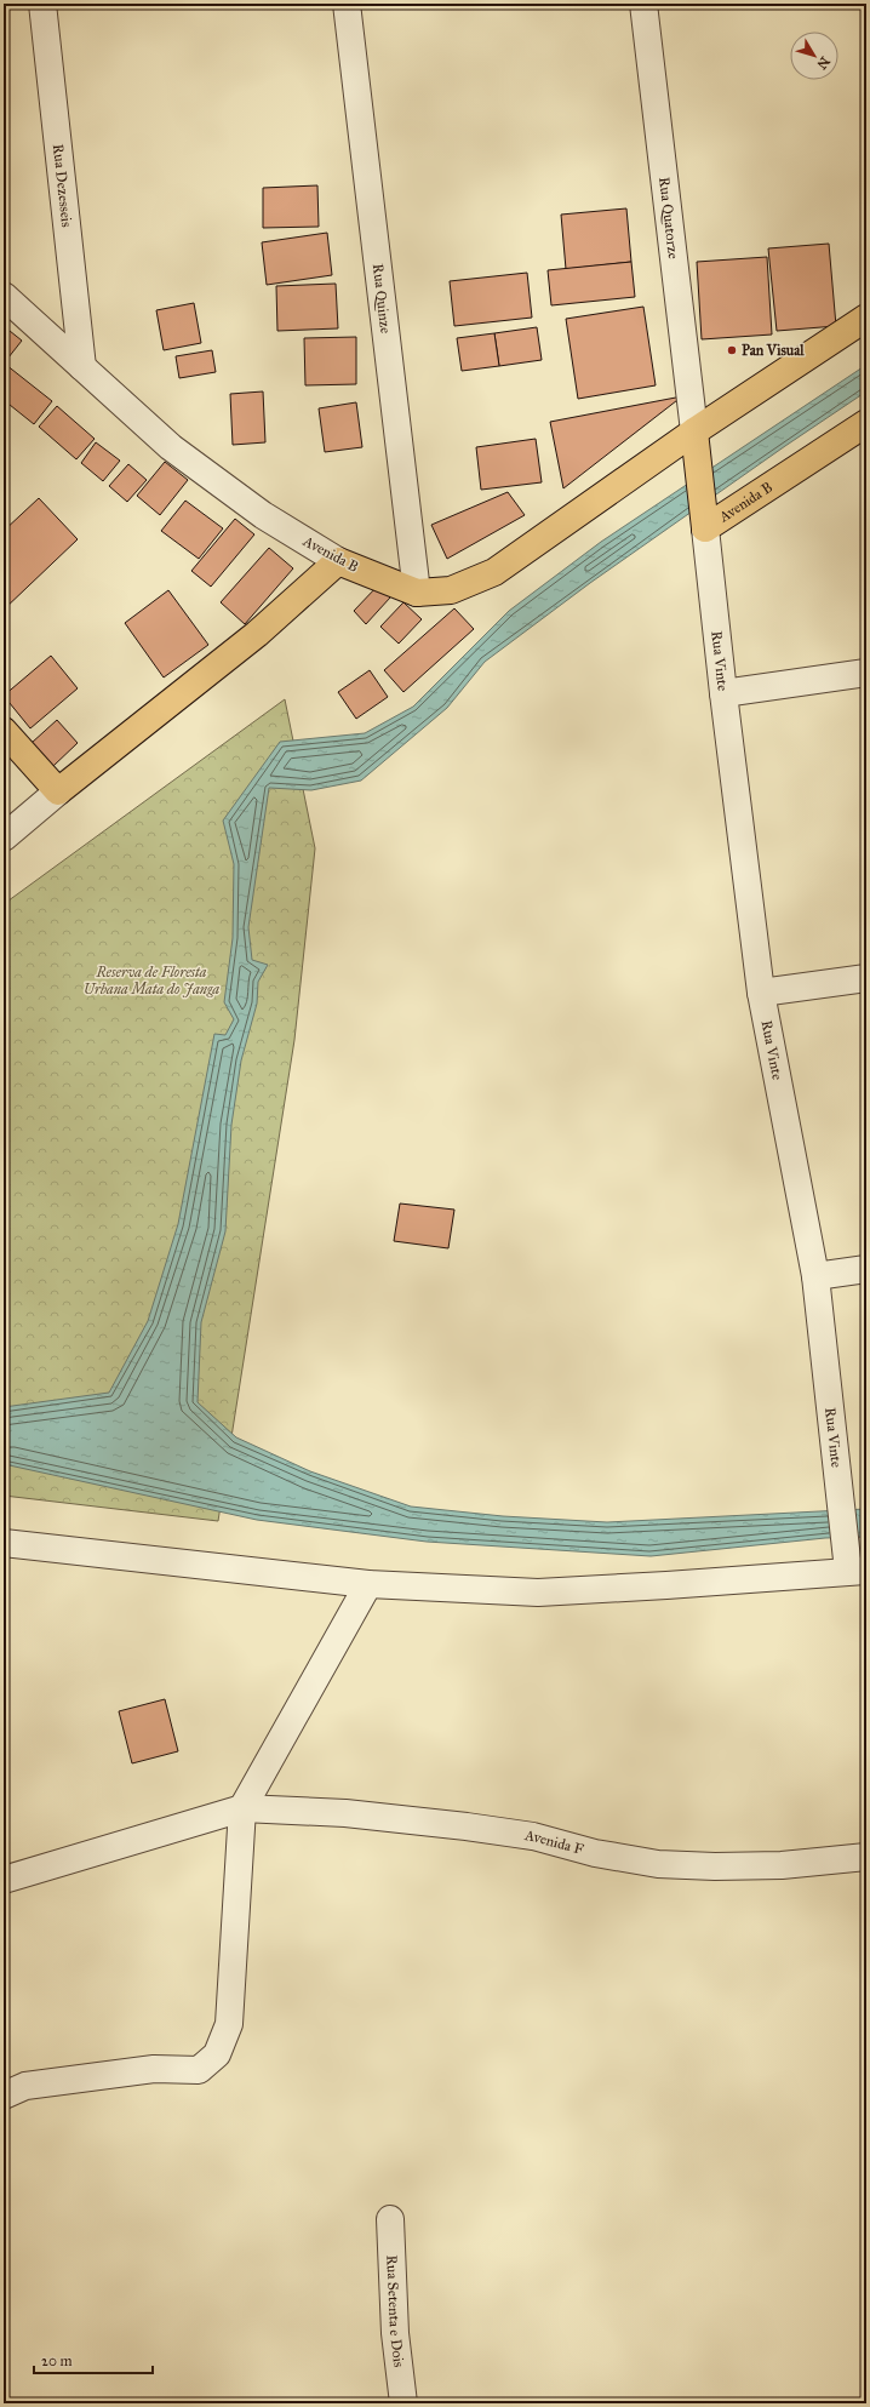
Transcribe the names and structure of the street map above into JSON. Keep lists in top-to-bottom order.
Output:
{
  "streets": {
    "main road": ["Avenida B"],
    "street": [
      "Rua Dezesseis",
      "Rua Quatorze",
      "Rua Quinze",
      "Rua Vinte",
      "Avenida F",
      "Rua Setenta e Dois"
    ]
  },
  "crossings": [
    ["Rua Dezesseis", "Avenida B"],
    ["Rua Quatorze", "Avenida B"],
    ["Rua Quinze", "Avenida B"],
    ["Avenida B", "Rua Vinte"]
  ],
  "parks": ["Reserva de Floresta Urbana Mata do Janga"],
  "places": ["Pan Visual"],
  "scale_bar": "20 m",
  "north": "bottom right"
}
